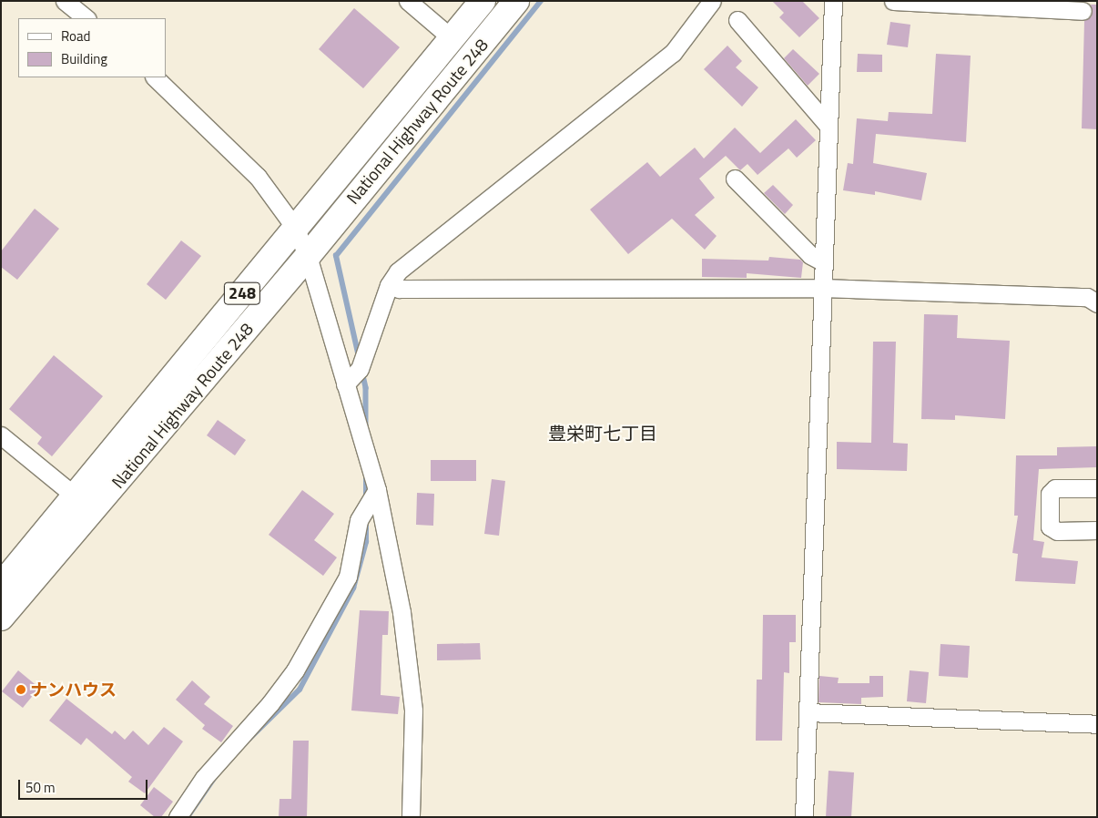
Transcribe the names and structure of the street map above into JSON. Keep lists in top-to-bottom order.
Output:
{
  "streets": {
    "highway": ["National Highway Route 248", "248"]
  },
  "districts": ["豊栄町七丁目"],
  "places": ["ナンハウス"],
  "legend": ["Road", "Building"],
  "scale_bar": "50 m"
}
